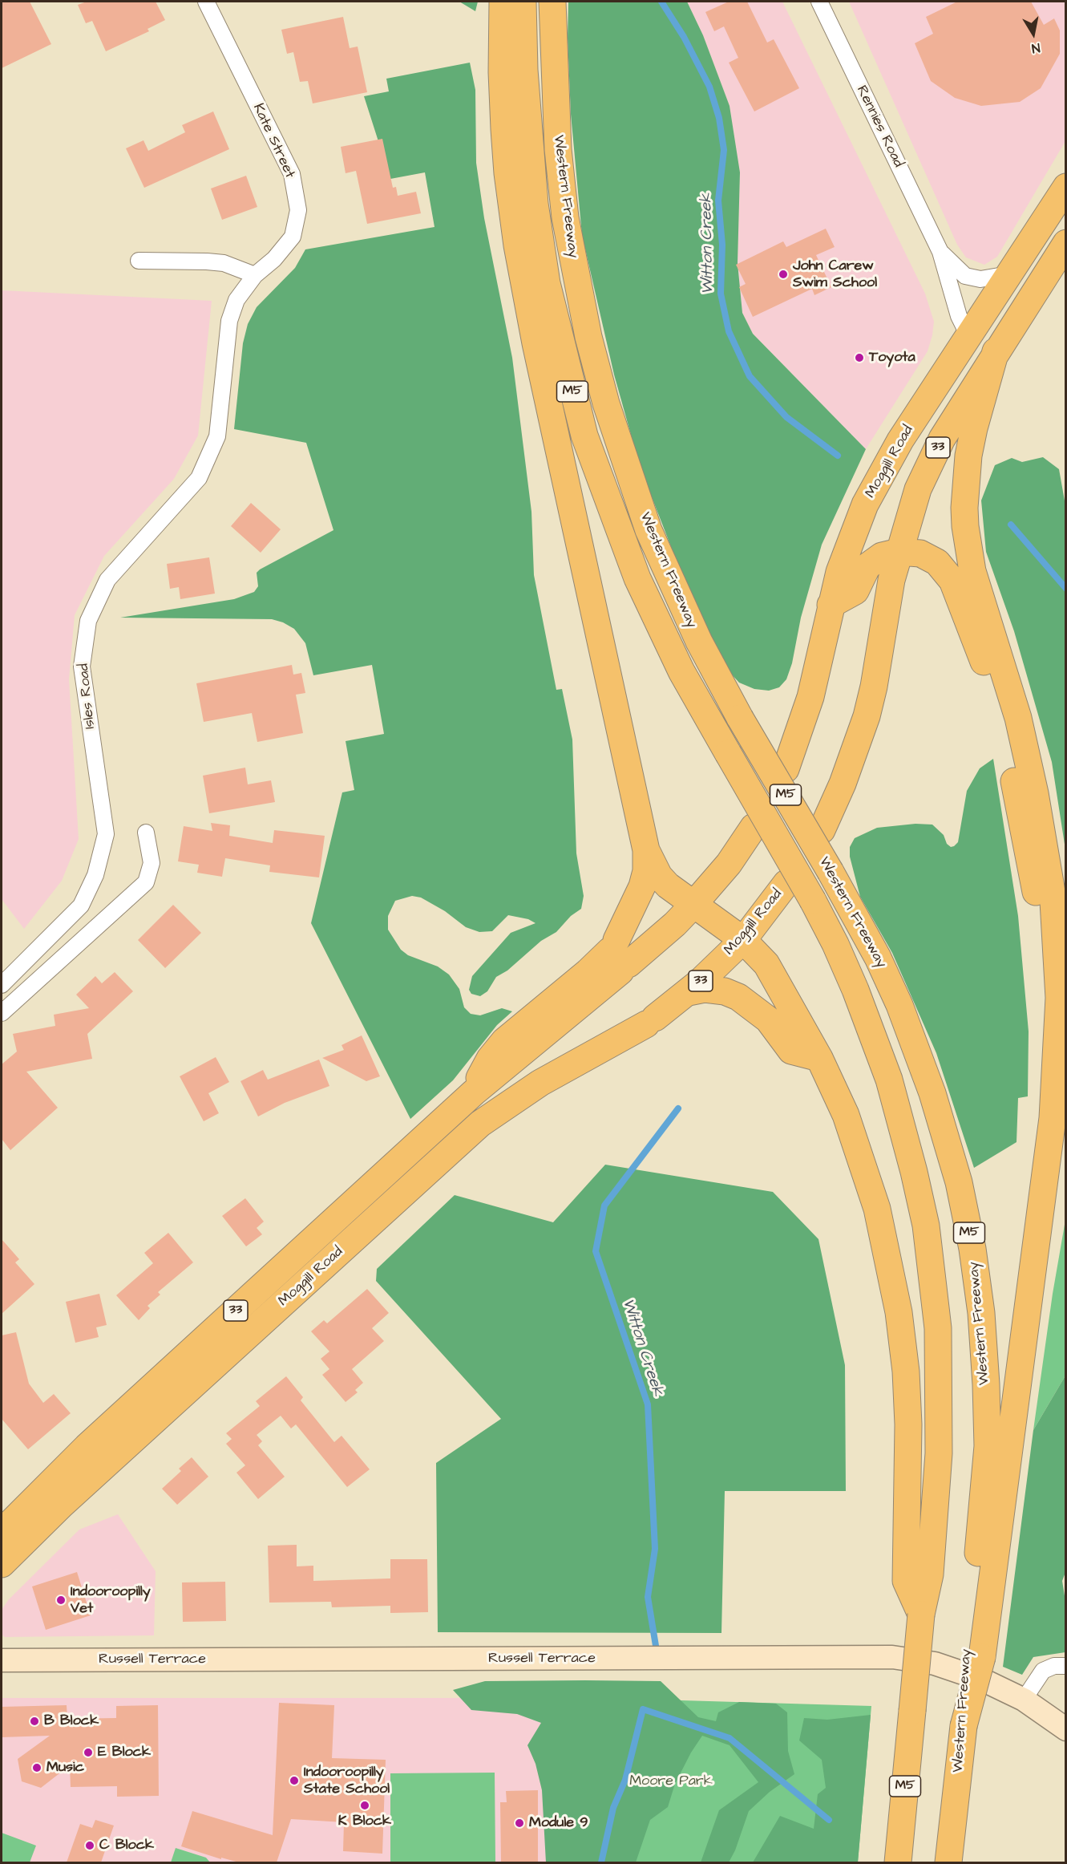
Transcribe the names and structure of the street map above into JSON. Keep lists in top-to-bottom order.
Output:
{
  "streets": {
    "highway": [
      "Western Freeway",
      "M5",
      "33",
      "Moggill Road"
    ],
    "main road": ["Russell Terrace"],
    "street": ["Rennies Road", "Kate Street", "Isles Road"]
  },
  "crossings": [
    ["Rennies Road", "Moggill Road"],
    ["Kate Street", "Isles Road"]
  ],
  "water": ["Witton Creek"],
  "parks": ["Moore Park"],
  "places": [
    "John Carew Swim School",
    "Toyota",
    "Indooroopilly Vet",
    "B Block",
    "E Block",
    "Music",
    "Indooroopilly State School",
    "K Block",
    "Module 9",
    "C Block"
  ],
  "north": "bottom"
}
